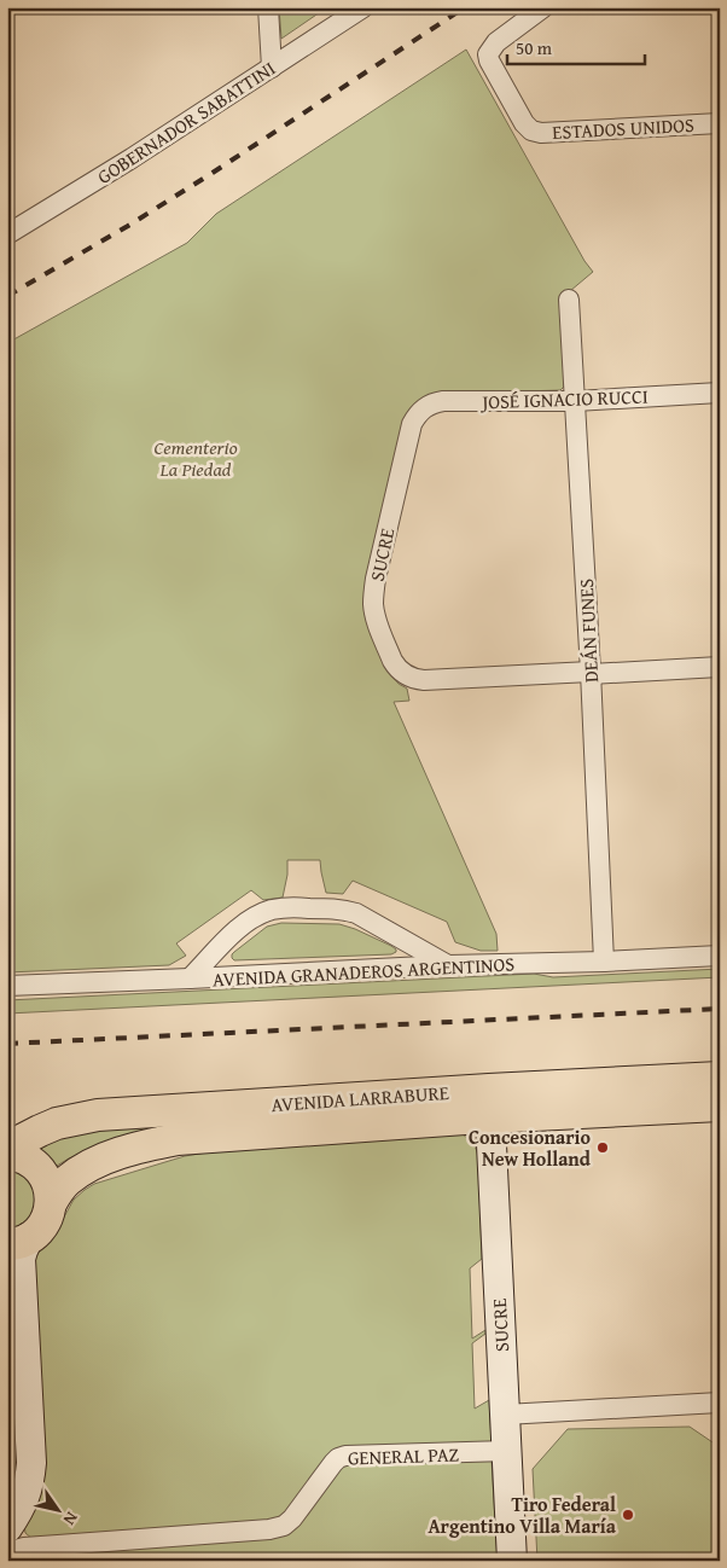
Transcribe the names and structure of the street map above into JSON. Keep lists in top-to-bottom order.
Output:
{
  "streets": {
    "main road": ["SUCRE", "AVENIDA LARRABURE"],
    "street": [
      "GOBERNADOR SABATTINI",
      "ESTADOS UNIDOS",
      "JOSÉ IGNACIO RUCCI",
      "DEÁN FUNES",
      "AVENIDA GRANADEROS ARGENTINOS",
      "GENERAL PAZ"
    ]
  },
  "crossings": [
    ["JOSÉ IGNACIO RUCCI", "SUCRE"],
    ["JOSÉ IGNACIO RUCCI", "DEÁN FUNES"],
    ["SUCRE", "DEÁN FUNES"],
    ["SUCRE", "AVENIDA LARRABURE"],
    ["SUCRE", "GENERAL PAZ"],
    ["DEÁN FUNES", "AVENIDA GRANADEROS ARGENTINOS"]
  ],
  "parks": ["Cementerio La Piedad"],
  "places": ["Concesionario New Holland", "Tiro Federal Argentino Villa María"],
  "scale_bar": "50 m",
  "north": "bottom right"
}
